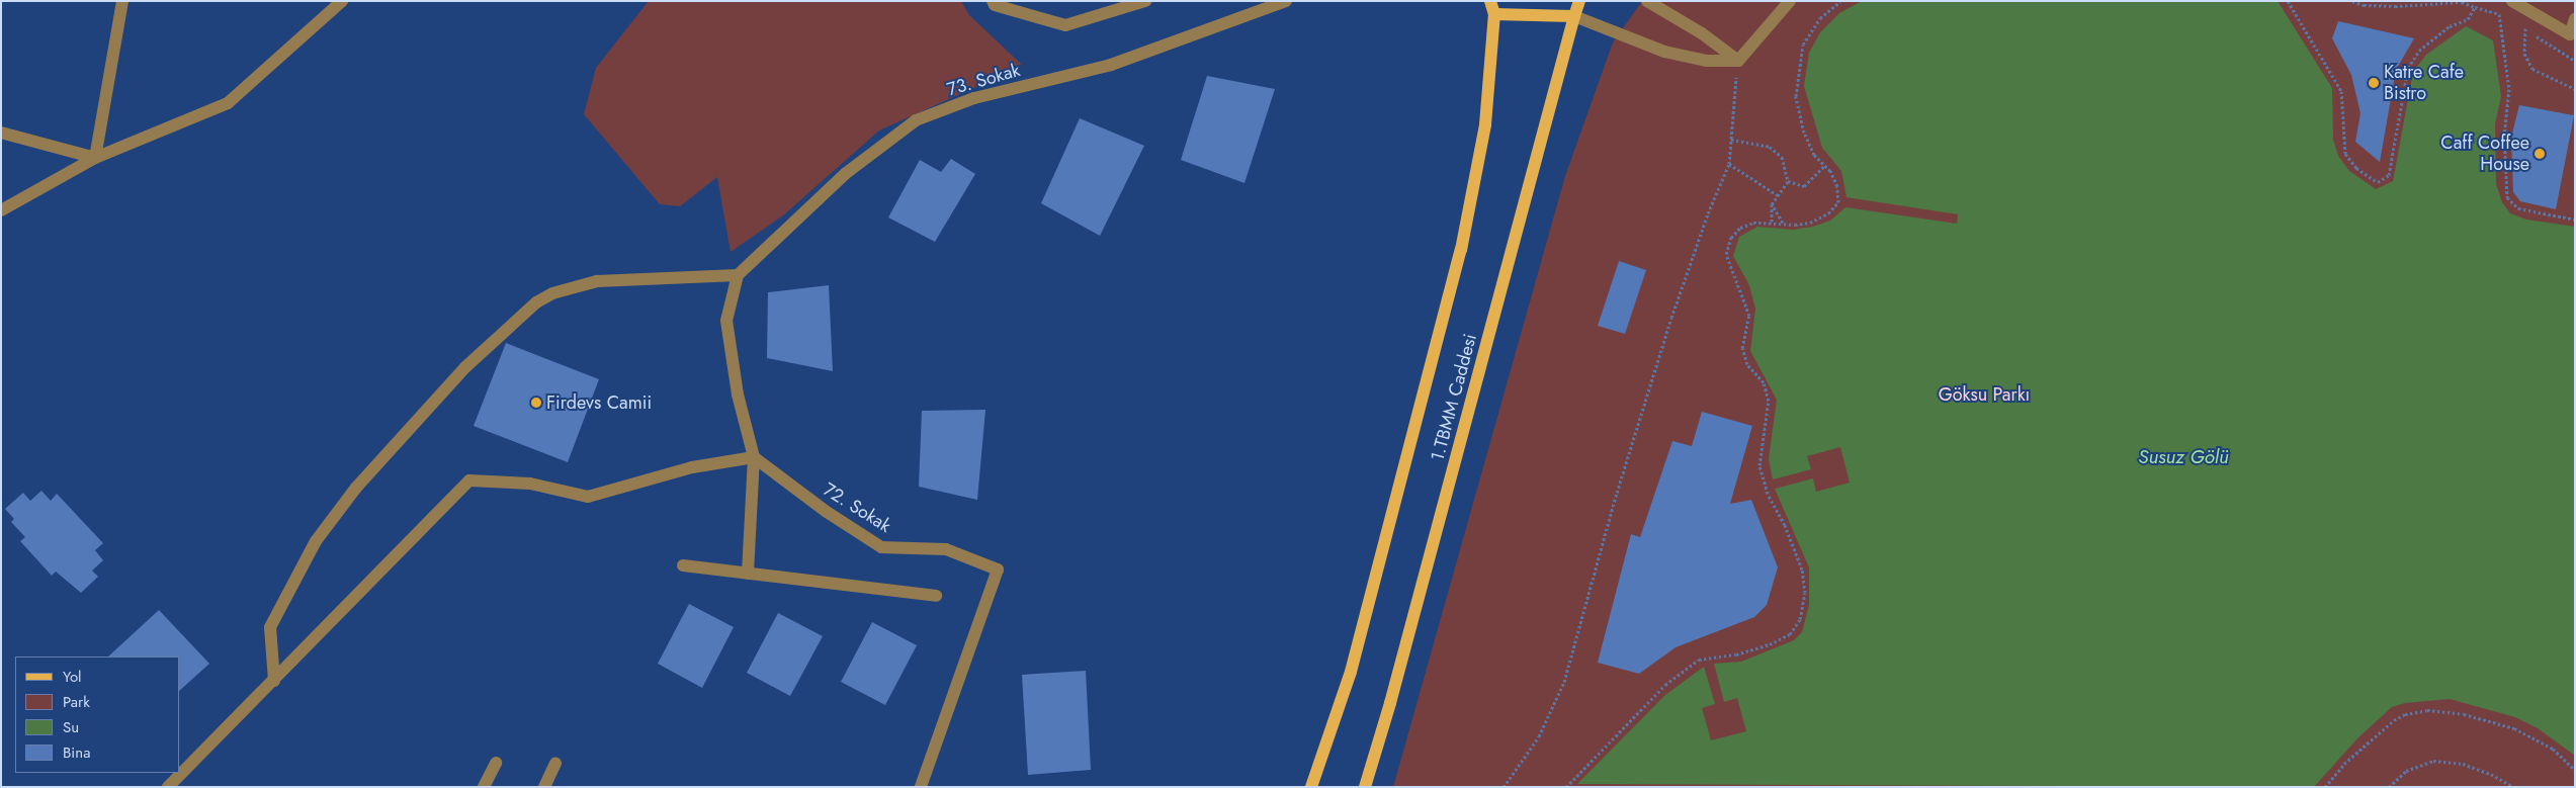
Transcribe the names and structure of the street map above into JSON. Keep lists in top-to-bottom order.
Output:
{
  "streets": {
    "main road": ["1.TBMM Caddesi"],
    "street": ["73. Sokak", "72. Sokak"]
  },
  "water": ["Susuz Gölü"],
  "parks": ["Göksu Parkı"],
  "places": ["Katre Cafe Bistro", "Caff Coffee House", "Firdevs Camii"],
  "legend": [
    "Yol",
    "Park",
    "Su",
    "Bina"
  ]
}
